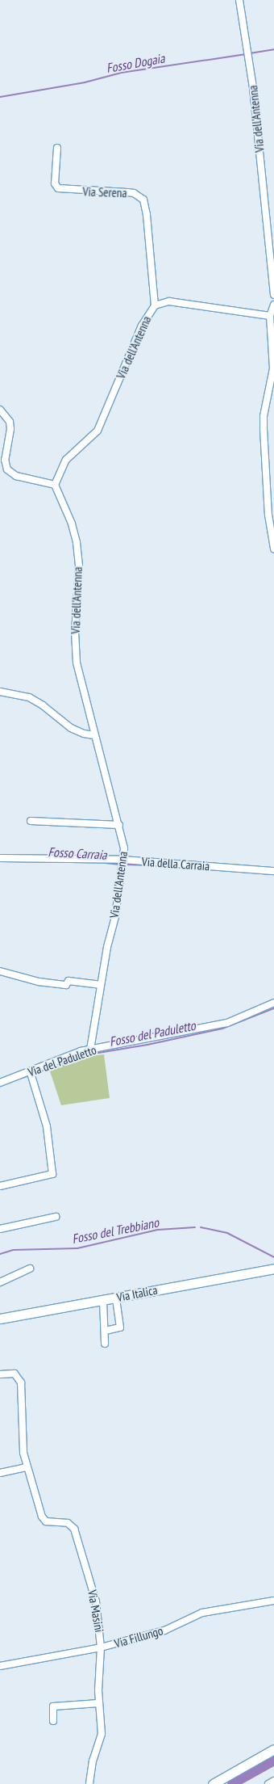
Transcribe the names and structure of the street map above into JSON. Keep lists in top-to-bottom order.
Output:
{
  "streets": {
    "main road": ["Via Italica"],
    "street": [
      "Via dell'Antenna",
      "Via Serena",
      "Via della Carraia",
      "Via del Paduletto",
      "Via Masini",
      "Via Fillungo"
    ]
  },
  "crossings": [
    ["Via dell'Antenna", "Via Serena"],
    ["Via dell'Antenna", "Via della Carraia"],
    ["Via dell'Antenna", "Via del Paduletto"],
    ["Via Masini", "Via Fillungo"]
  ],
  "water": [
    "Fosso Dogaia",
    "Fosso Carraia",
    "Fosso del Paduletto",
    "Fosso del Trebbiano"
  ]
}
